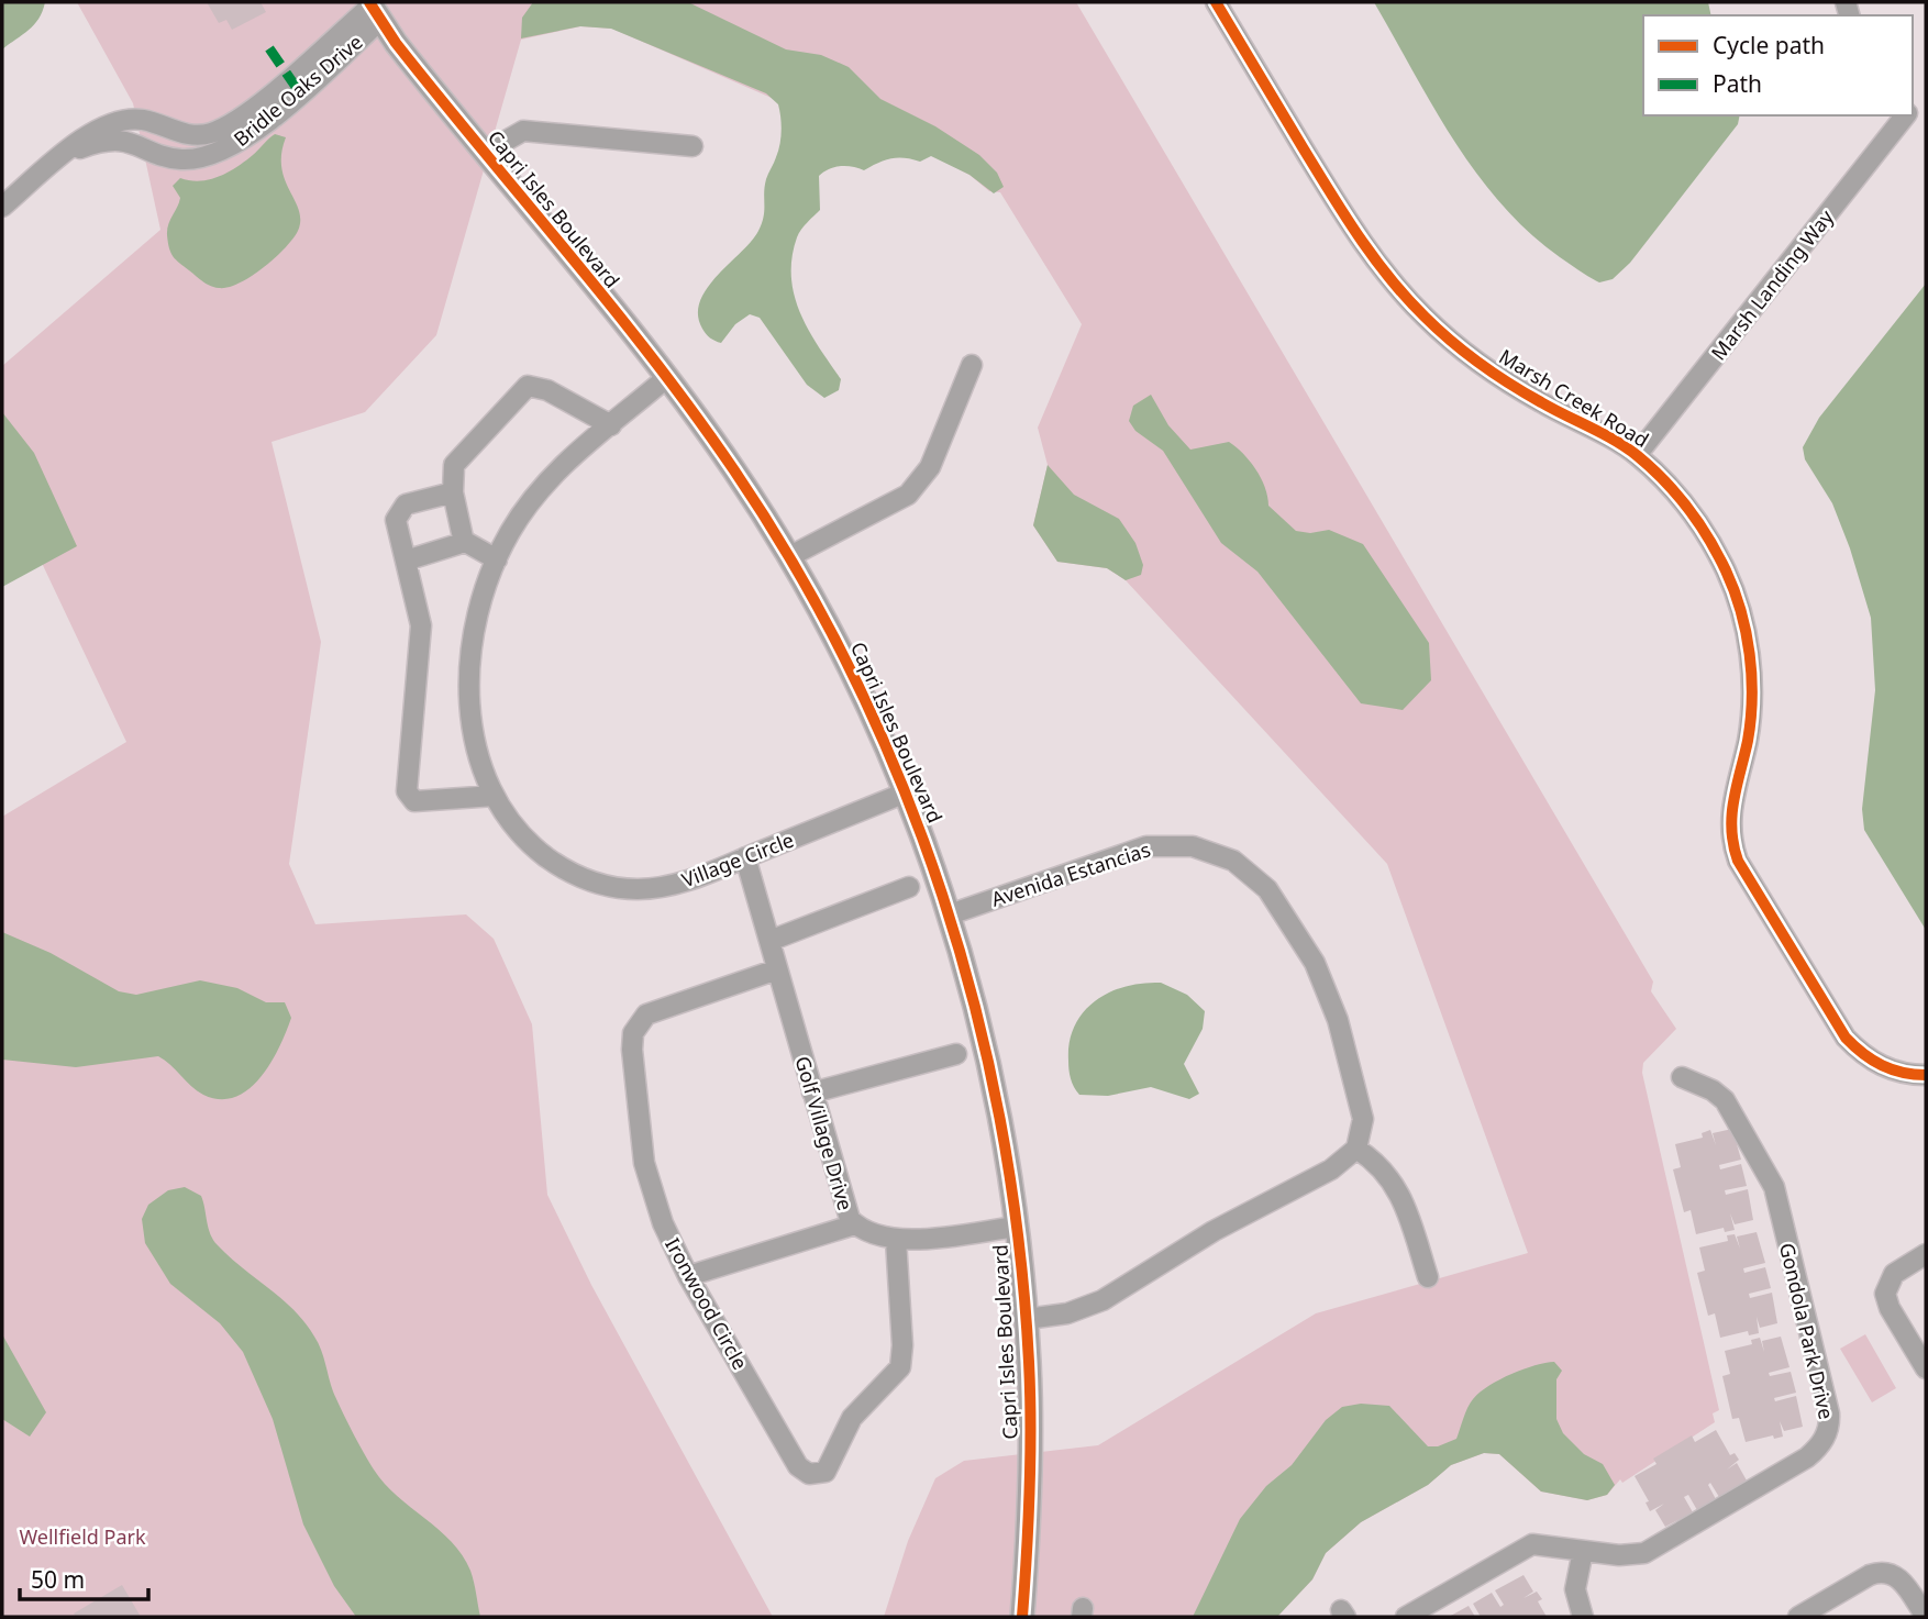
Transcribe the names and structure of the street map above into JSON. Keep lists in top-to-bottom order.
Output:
{
  "streets": {
    "street": [
      "Bridle Oaks Drive",
      "Capri Isles Boulevard",
      "Marsh Landing Way",
      "Marsh Creek Road",
      "Village Circle",
      "Avenida Estancias",
      "Golf Village Drive",
      "Ironwood Circle",
      "Gondola Park Drive"
    ]
  },
  "crossings": [
    ["Bridle Oaks Drive", "Capri Isles Boulevard"],
    ["Capri Isles Boulevard", "Village Circle"],
    ["Capri Isles Boulevard", "Avenida Estancias"],
    ["Capri Isles Boulevard", "Golf Village Drive"],
    ["Marsh Landing Way", "Marsh Creek Road"],
    ["Golf Village Drive", "Ironwood Circle"]
  ],
  "parks": ["Wellfield Park"],
  "legend": ["Cycle path", "Path"],
  "scale_bar": "50 m"
}
